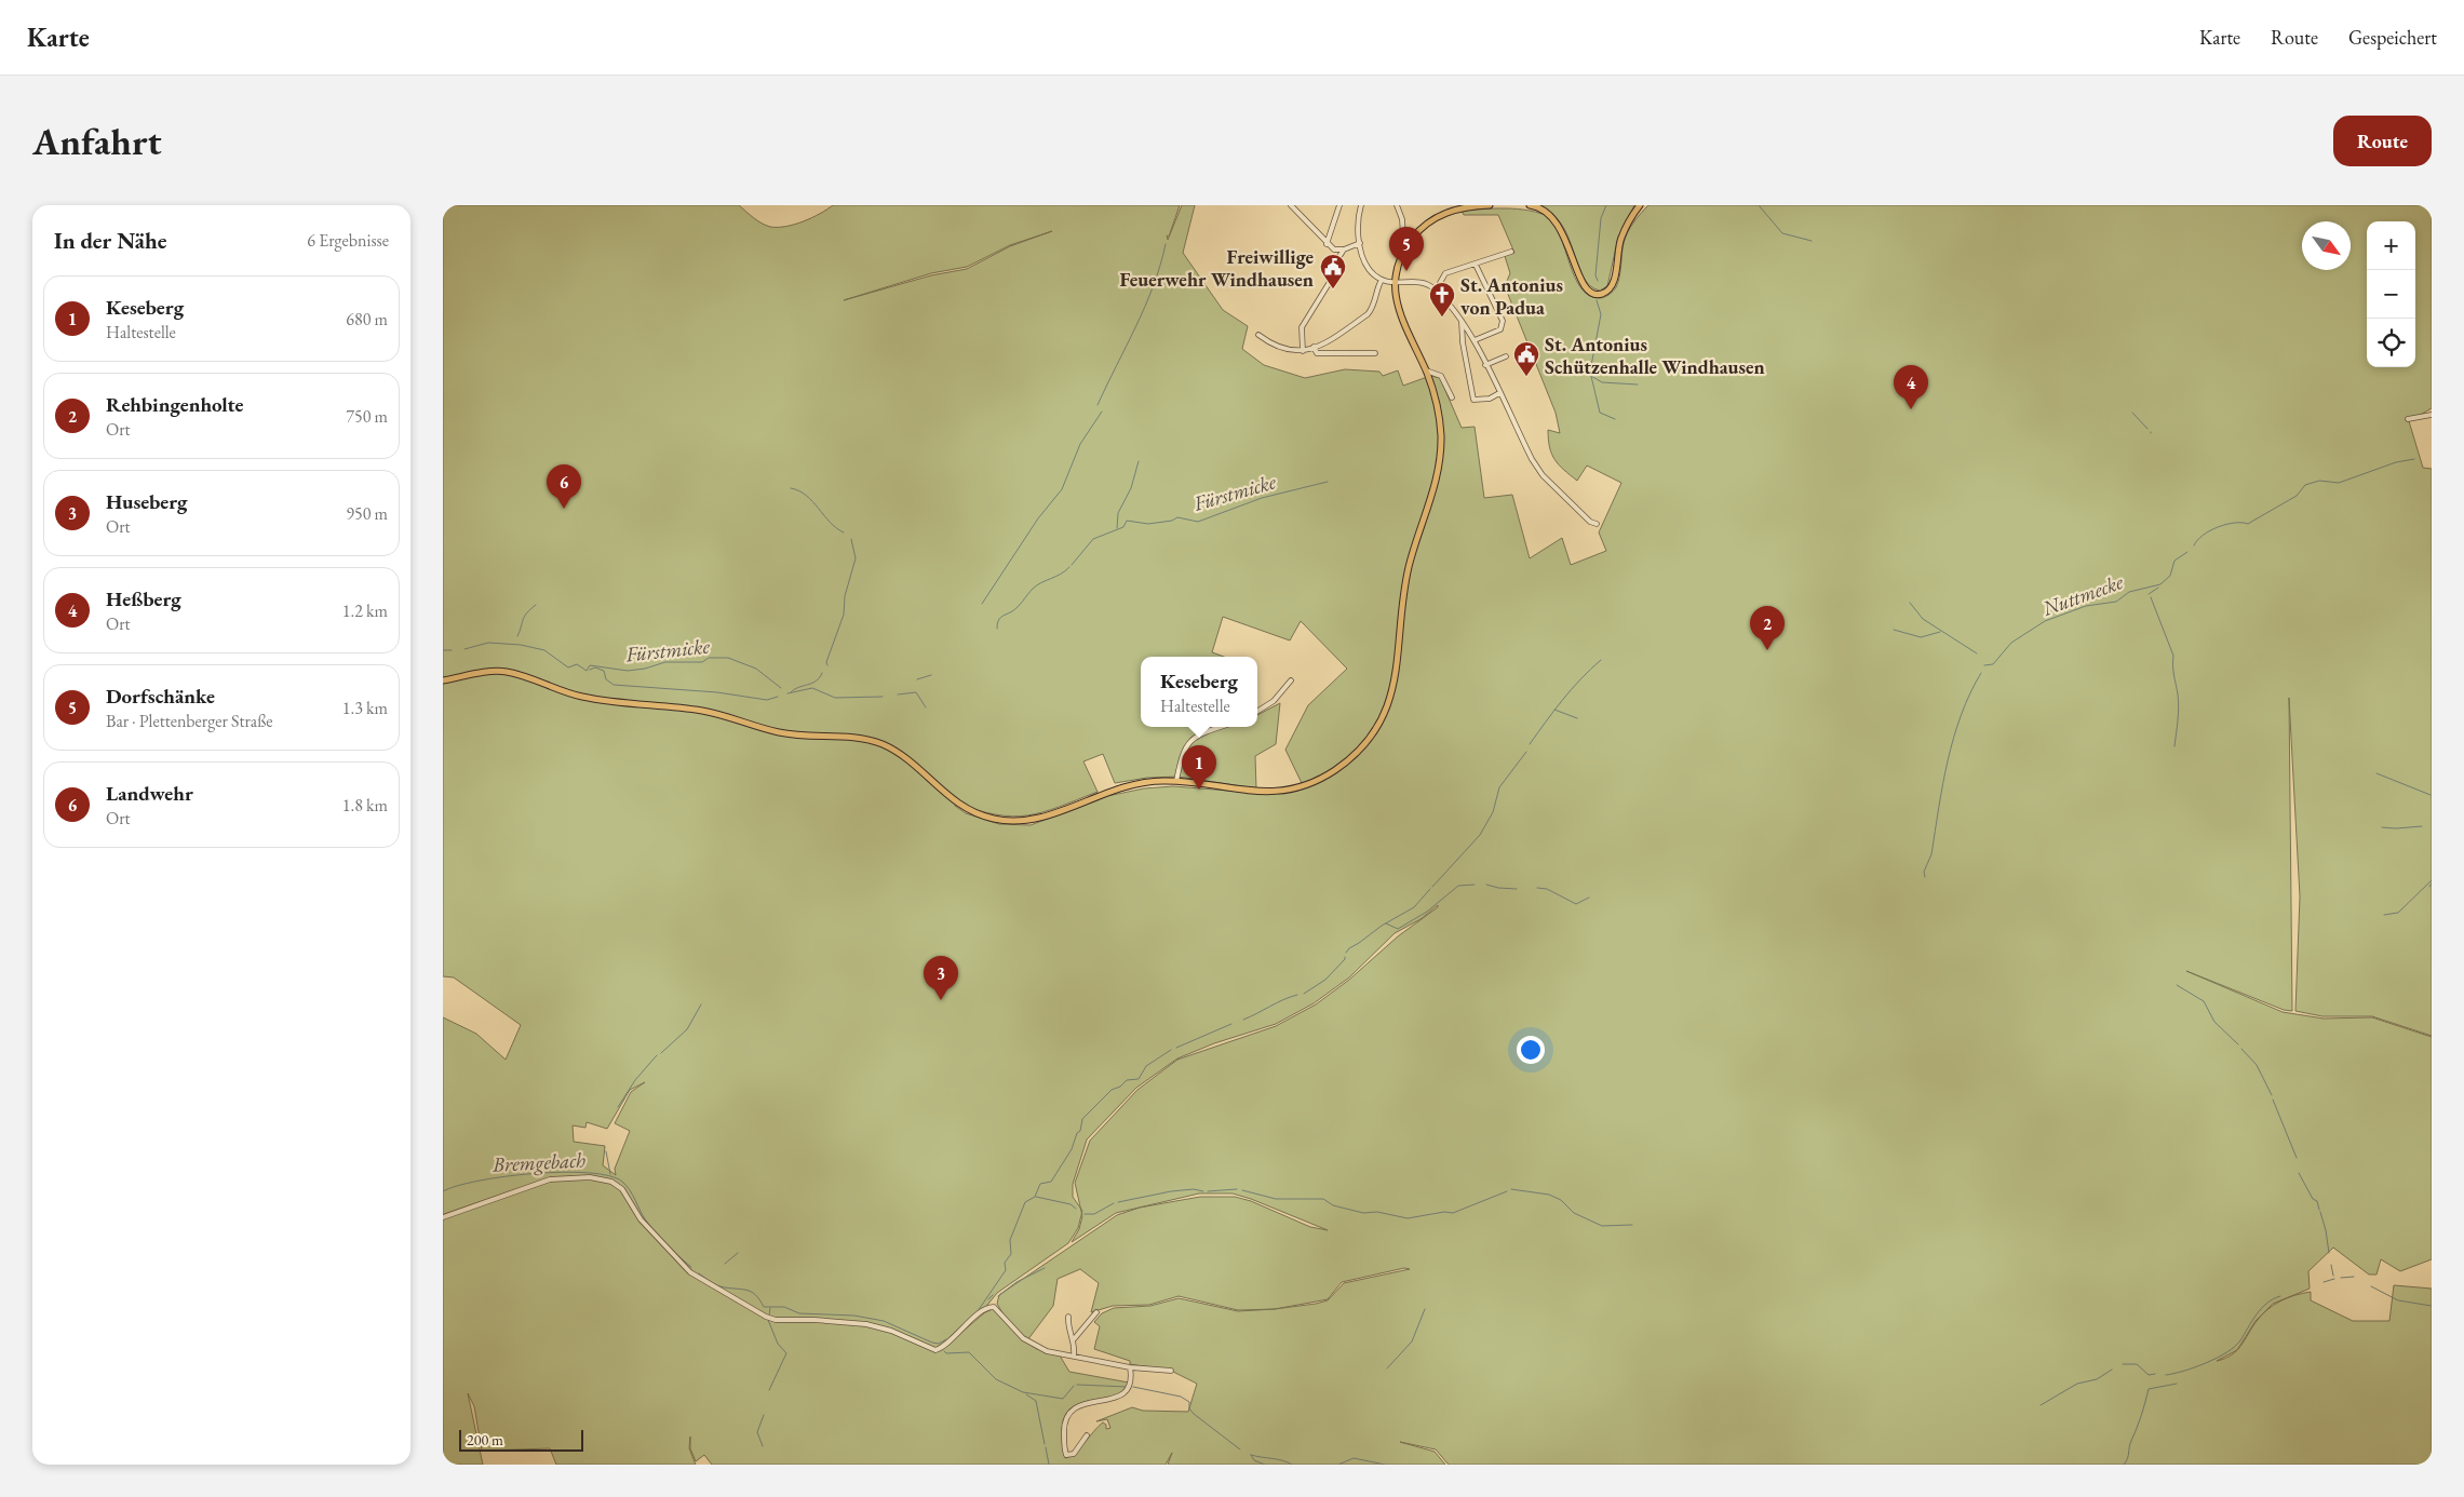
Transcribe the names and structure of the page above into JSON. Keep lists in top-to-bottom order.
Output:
{
  "water": ["Fürstmicke", "Nuttmecke", "Bremgebach"],
  "places": {
    "public building": ["Freiwillige Feuerwehr Windhausen", "St. Antonius Schützenhalle Windhausen"],
    "church": ["St. Antonius von Padua"]
  },
  "scale_bar": "200 m",
  "north": "bottom right",
  "page": {
    "header": "Karte",
    "nav": ["Karte", "Route", "Gespeichert"],
    "buttons": "Route",
    "title": "Anfahrt",
    "heading": ["In der Nähe", "6 Ergebnisse"],
    "map_buttons": ["+", "−"],
    "pins": [
      "5",
      "4",
      "6",
      "2",
      "1",
      "3"
    ],
    "list": [
      {
        "mark": "1",
        "name": "Keseberg",
        "note": "Haltestelle",
        "value": "680 m"
      },
      {
        "mark": "2",
        "name": "Rehbingenholte",
        "note": "Ort",
        "value": "750 m"
      },
      {
        "mark": "3",
        "name": "Huseberg",
        "note": "Ort",
        "value": "950 m"
      },
      {
        "mark": "4",
        "name": "Heßberg",
        "note": "Ort",
        "value": "1.2 km"
      },
      {
        "mark": "5",
        "name": "Dorfschänke",
        "note": "Bar · Plettenberger Straße",
        "value": "1.3 km"
      },
      {
        "mark": "6",
        "name": "Landwehr",
        "note": "Ort",
        "value": "1.8 km"
      }
    ],
    "popup": ["Keseberg", "Haltestelle"],
    "scale": "200 m"
  }
}
